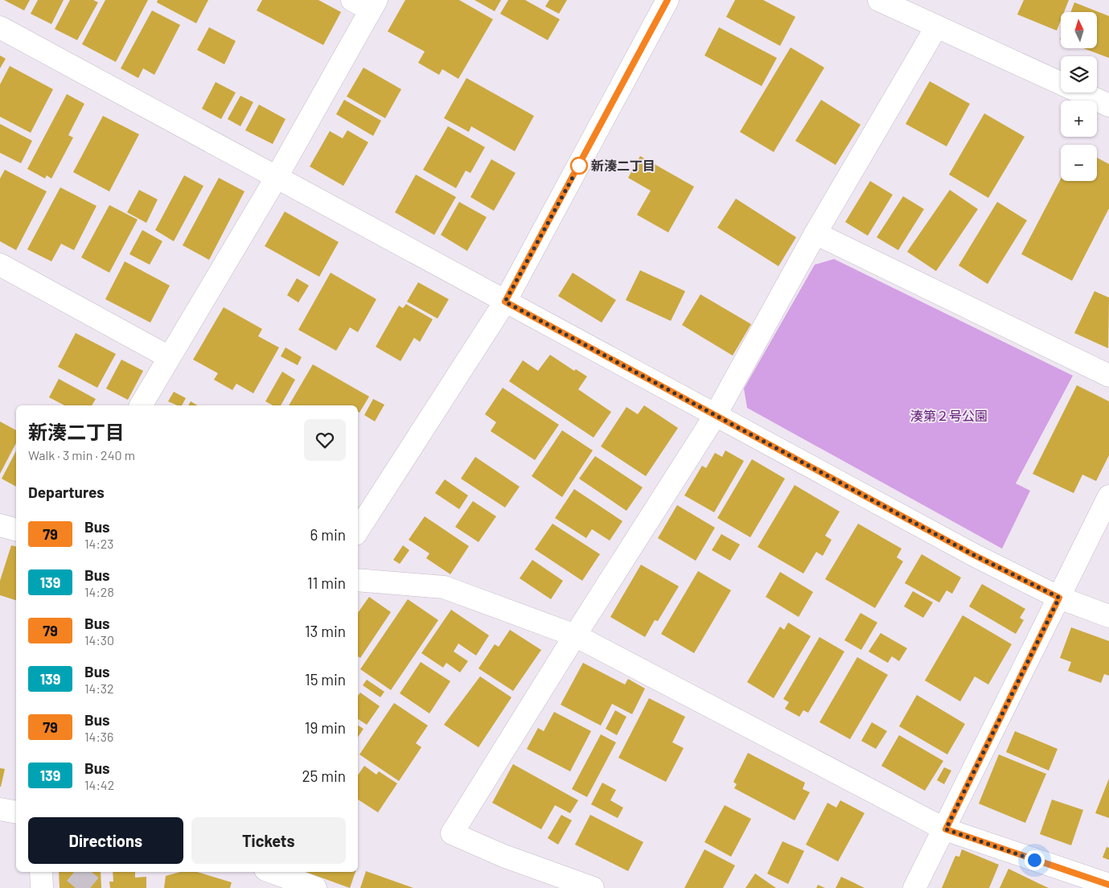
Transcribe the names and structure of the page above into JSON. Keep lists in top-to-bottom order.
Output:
{
  "parks": ["湊第２号公園"],
  "places": ["新湊二丁目"],
  "lines": ["bus line 79"],
  "north": "top",
  "page": {
    "map_buttons": ["+", "−"],
    "heading": [
      ["新湊二丁目", "Walk · 3 min · 240 m"],
      "Departures"
    ],
    "list": [
      {
        "mark": "79",
        "name": "Bus",
        "note": "14:23",
        "value": "6 min"
      },
      {
        "mark": "139",
        "name": "Bus",
        "note": "14:28",
        "value": "11 min"
      },
      {
        "mark": "79",
        "name": "Bus",
        "note": "14:30",
        "value": "13 min"
      },
      {
        "mark": "139",
        "name": "Bus",
        "note": "14:32",
        "value": "15 min"
      },
      {
        "mark": "79",
        "name": "Bus",
        "note": "14:36",
        "value": "19 min"
      },
      {
        "mark": "139",
        "name": "Bus",
        "note": "14:42",
        "value": "25 min"
      }
    ],
    "buttons": ["Directions", "Tickets"]
  }
}
